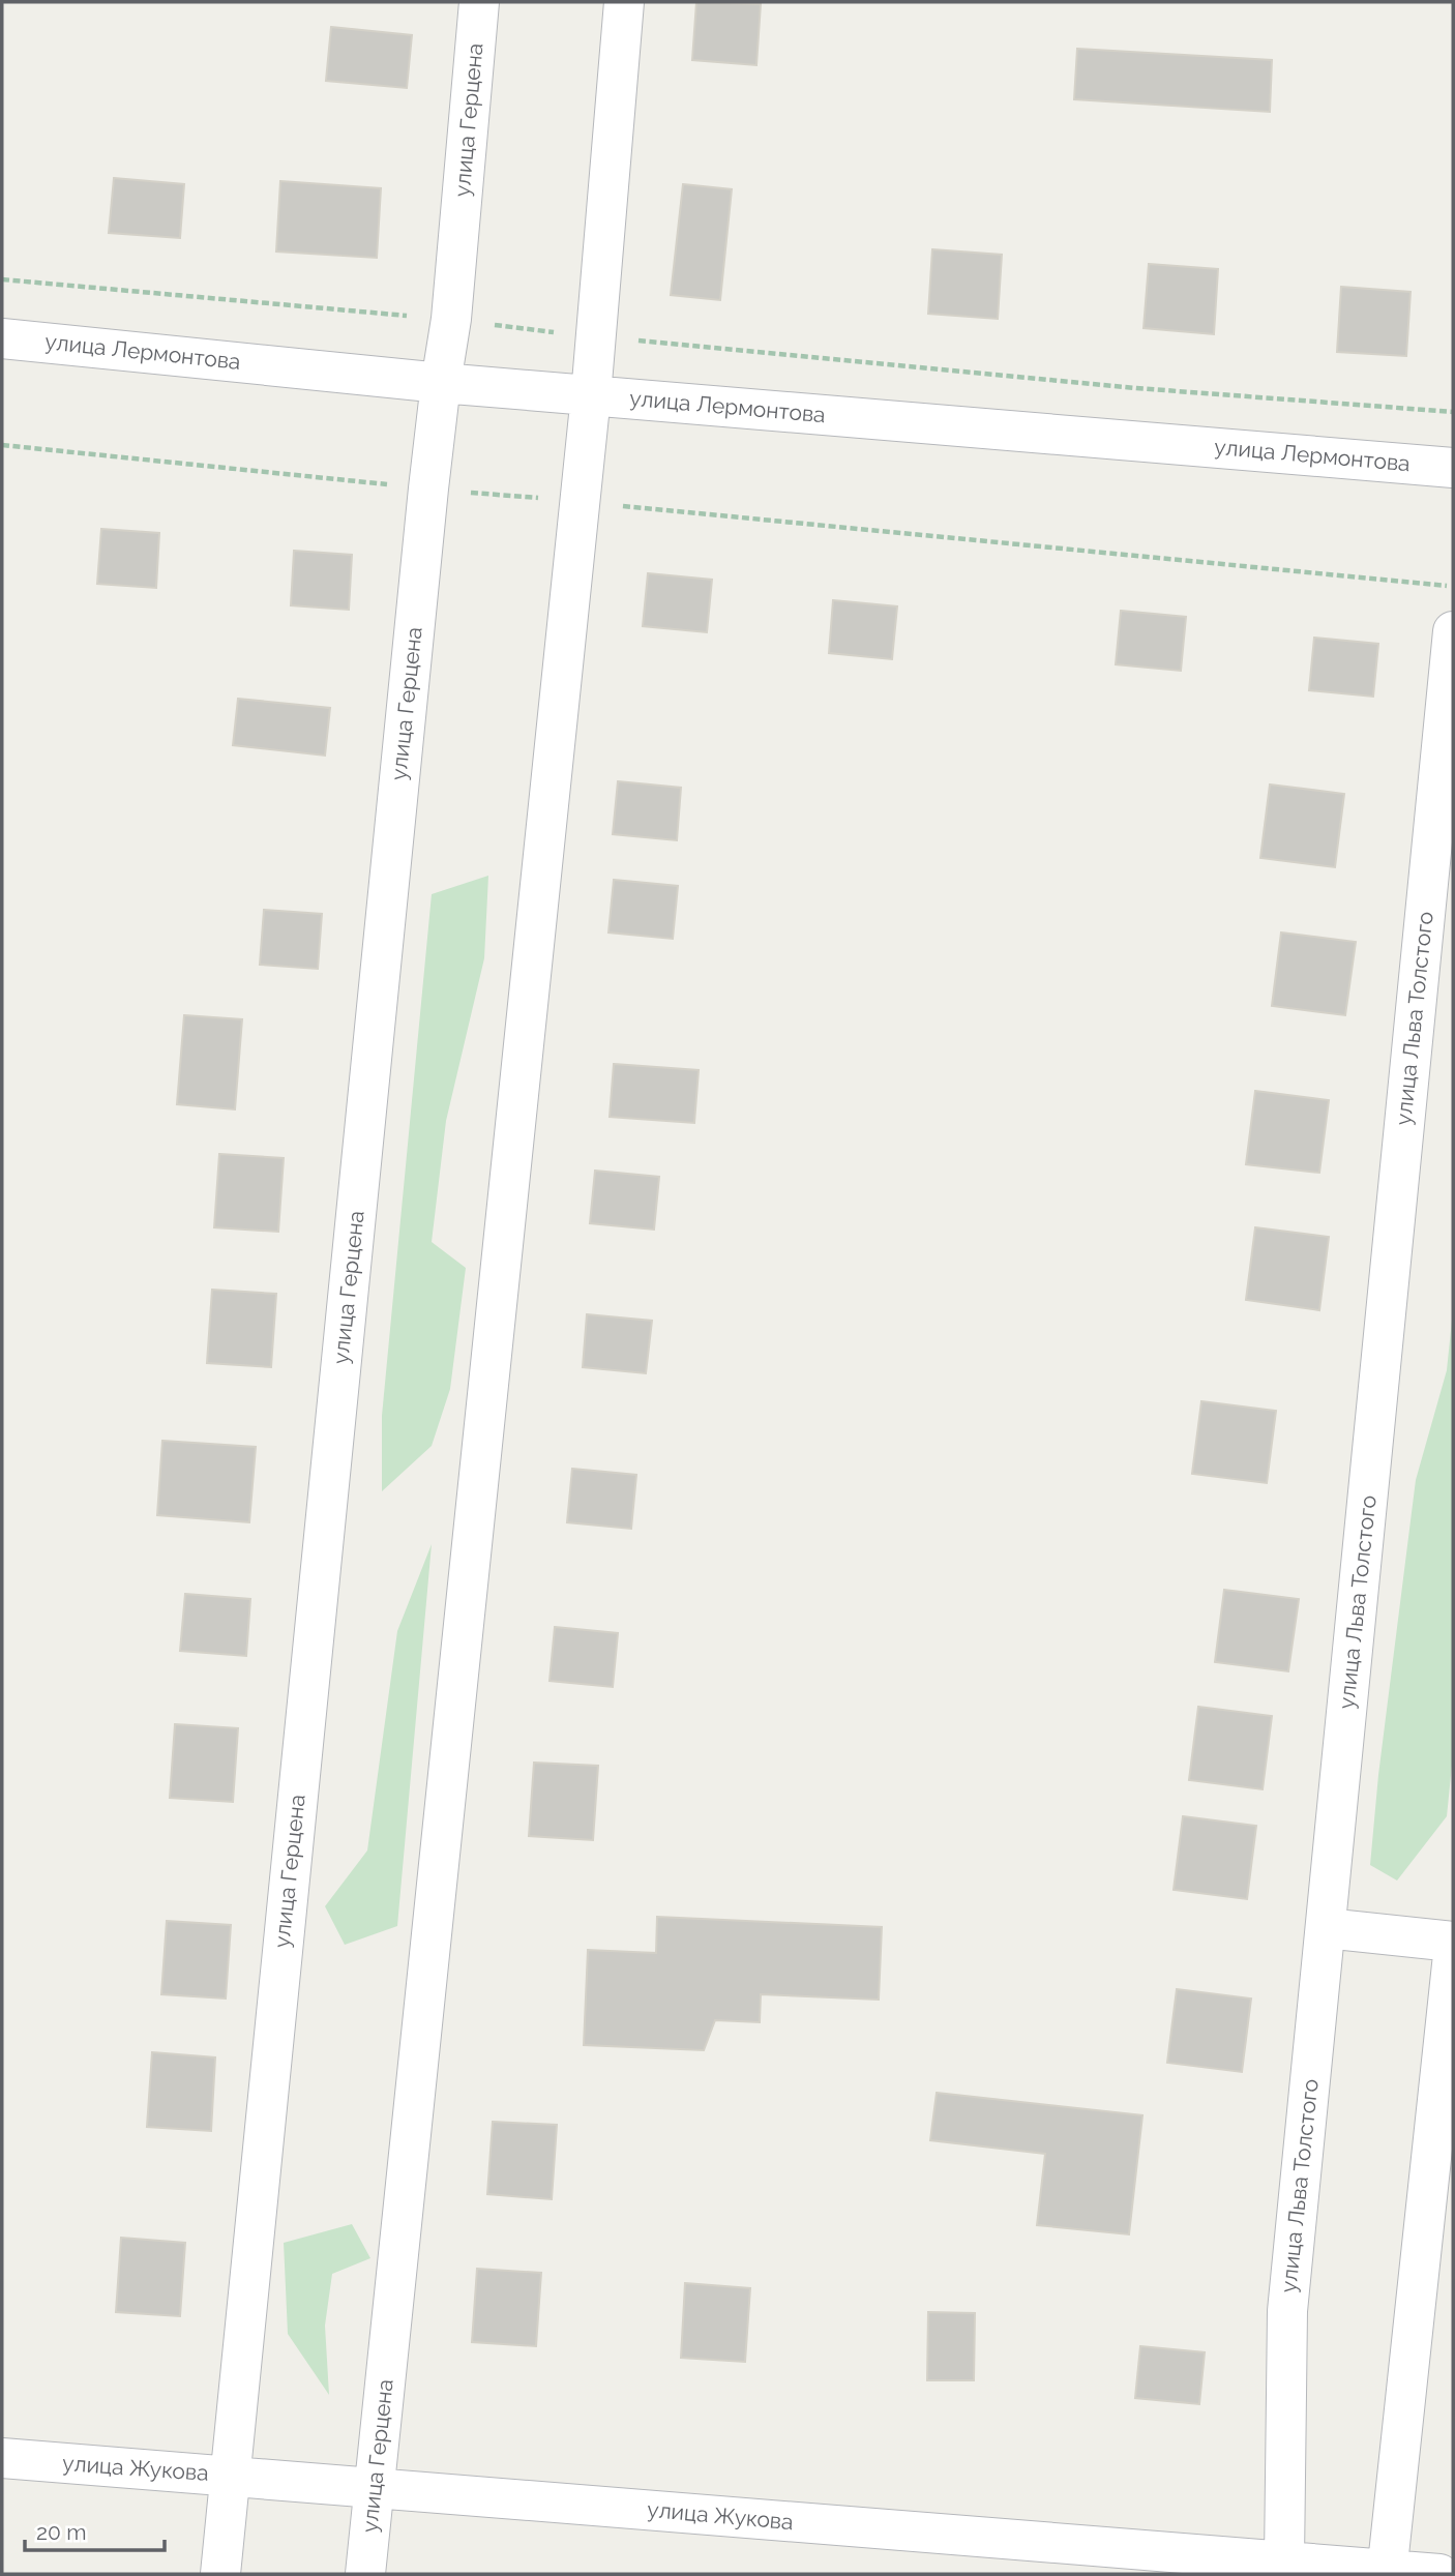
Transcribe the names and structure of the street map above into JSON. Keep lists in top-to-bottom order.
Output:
{
  "streets": {
    "street": [
      "улица Герцена",
      "улица Лермонтова",
      "улица Льва Толстого",
      "улица Жукова"
    ]
  },
  "crossings": [
    ["улица Герцена", "улица Лермонтова"],
    ["улица Герцена", "улица Жукова"],
    ["улица Льва Толстого", "улица Жукова"]
  ],
  "scale_bar": "20 m"
}
